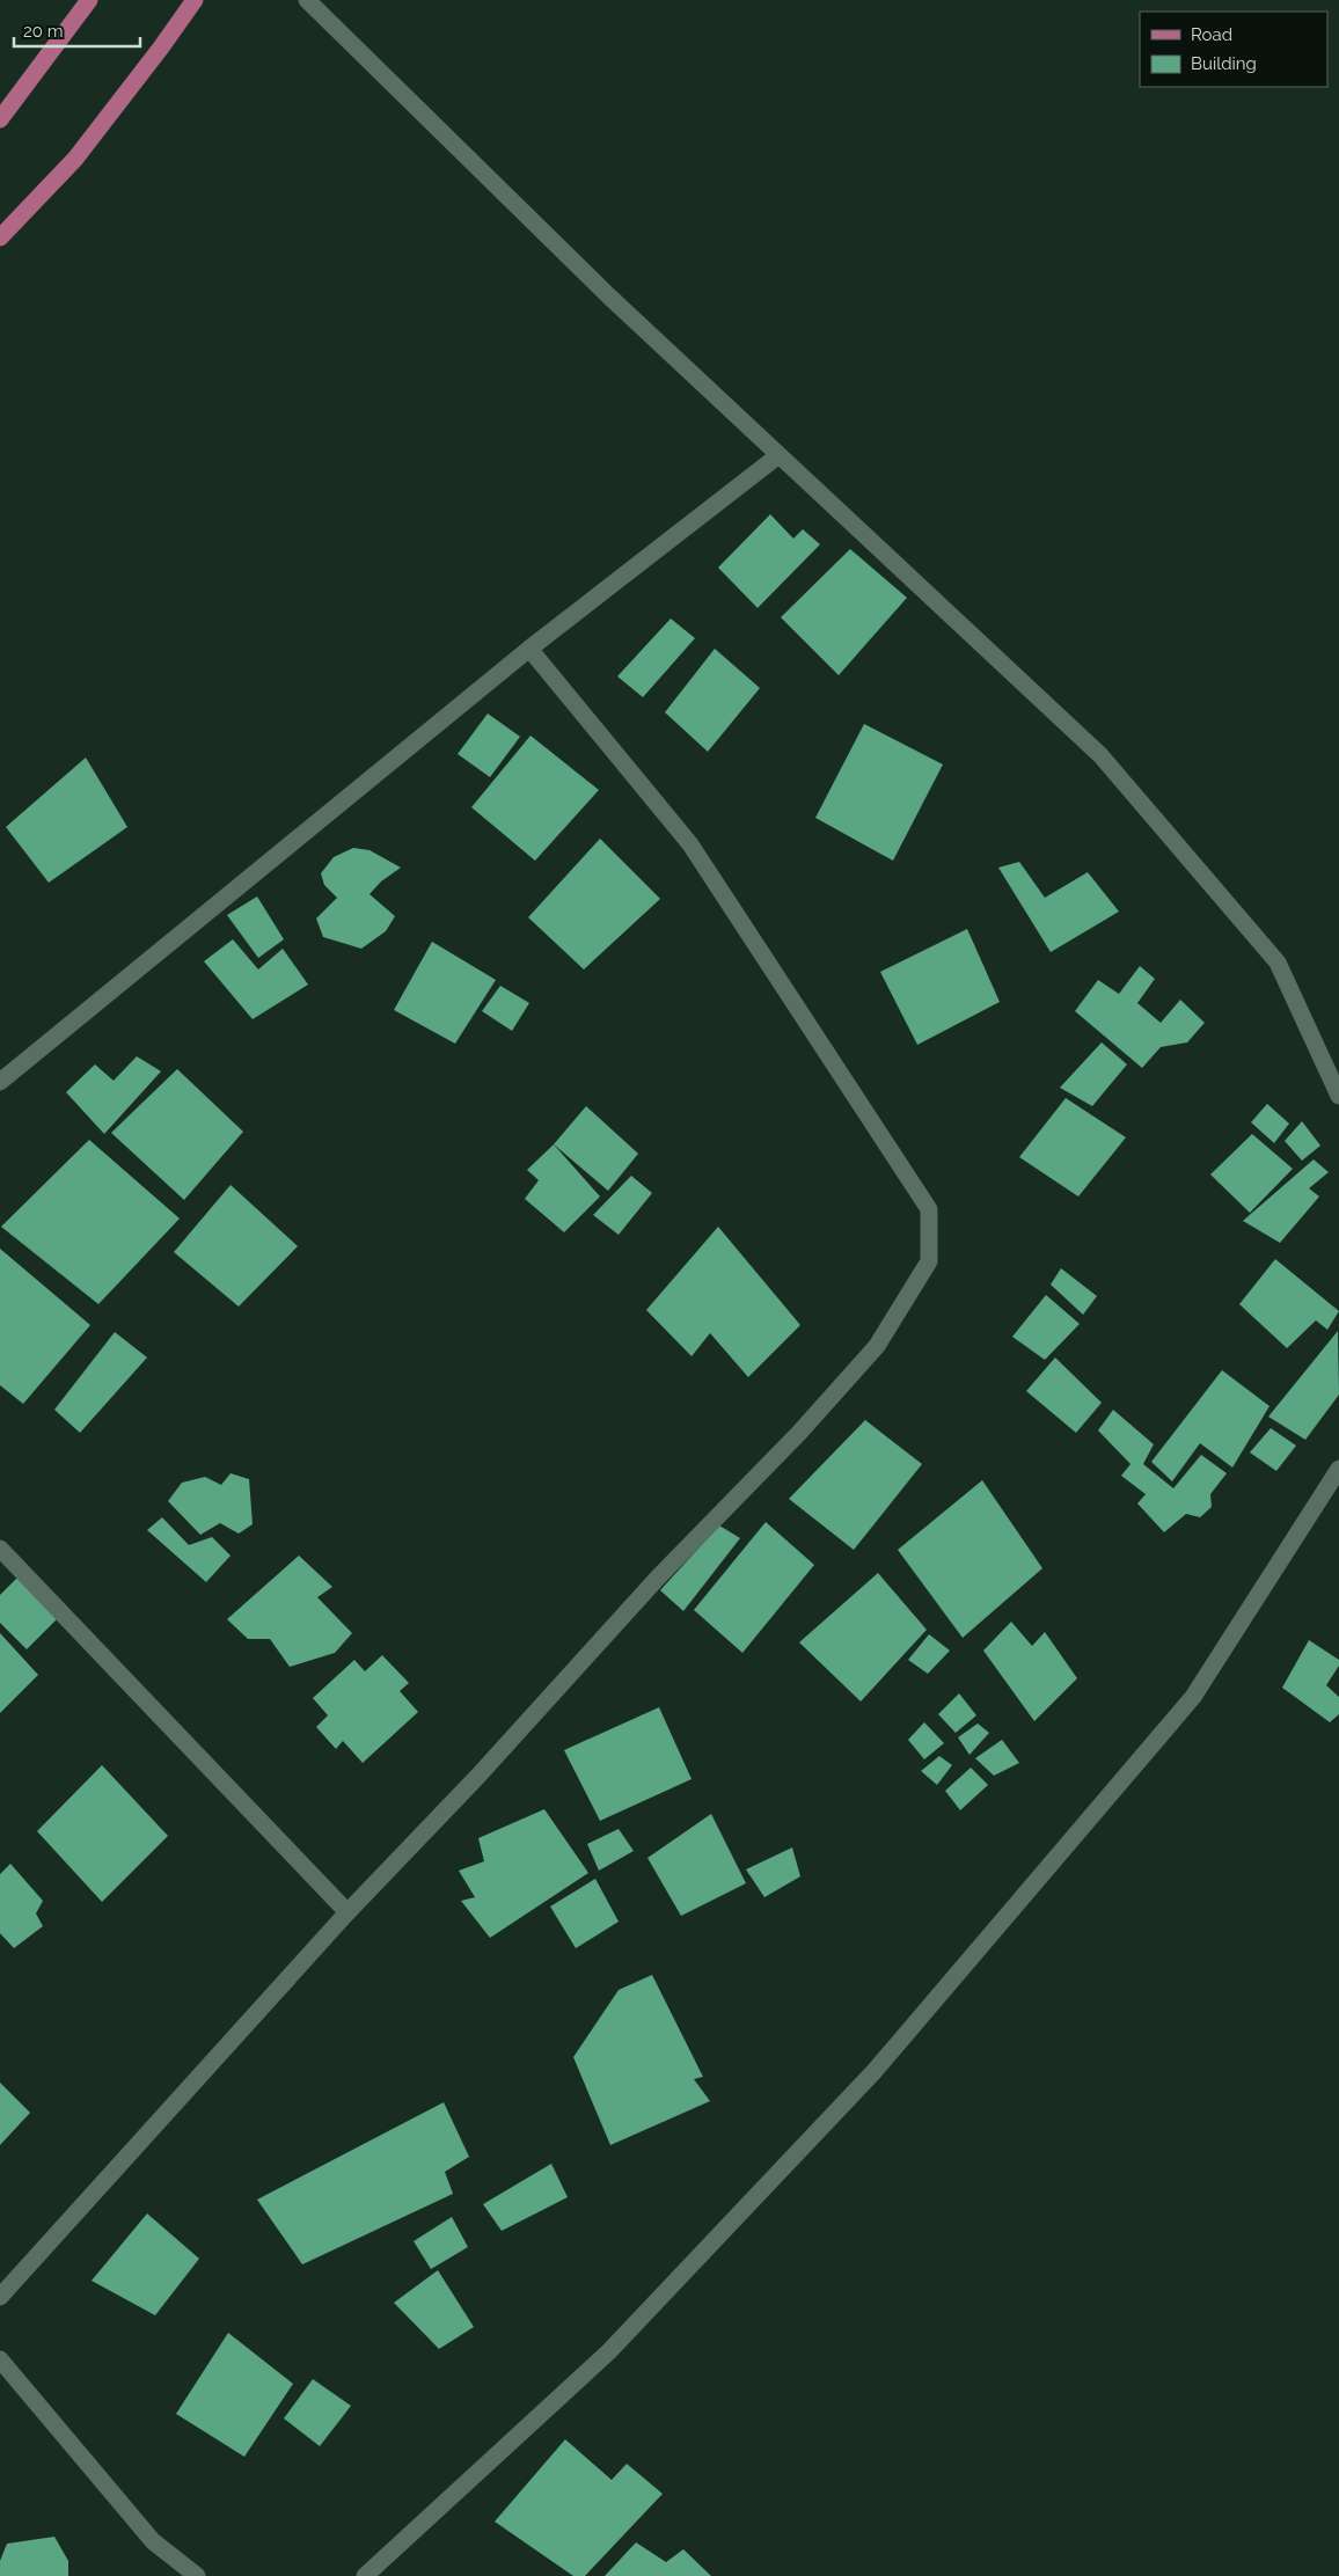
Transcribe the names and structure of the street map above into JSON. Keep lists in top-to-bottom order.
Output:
{
  "legend": ["Road", "Building"],
  "scale_bar": "20 m"
}
